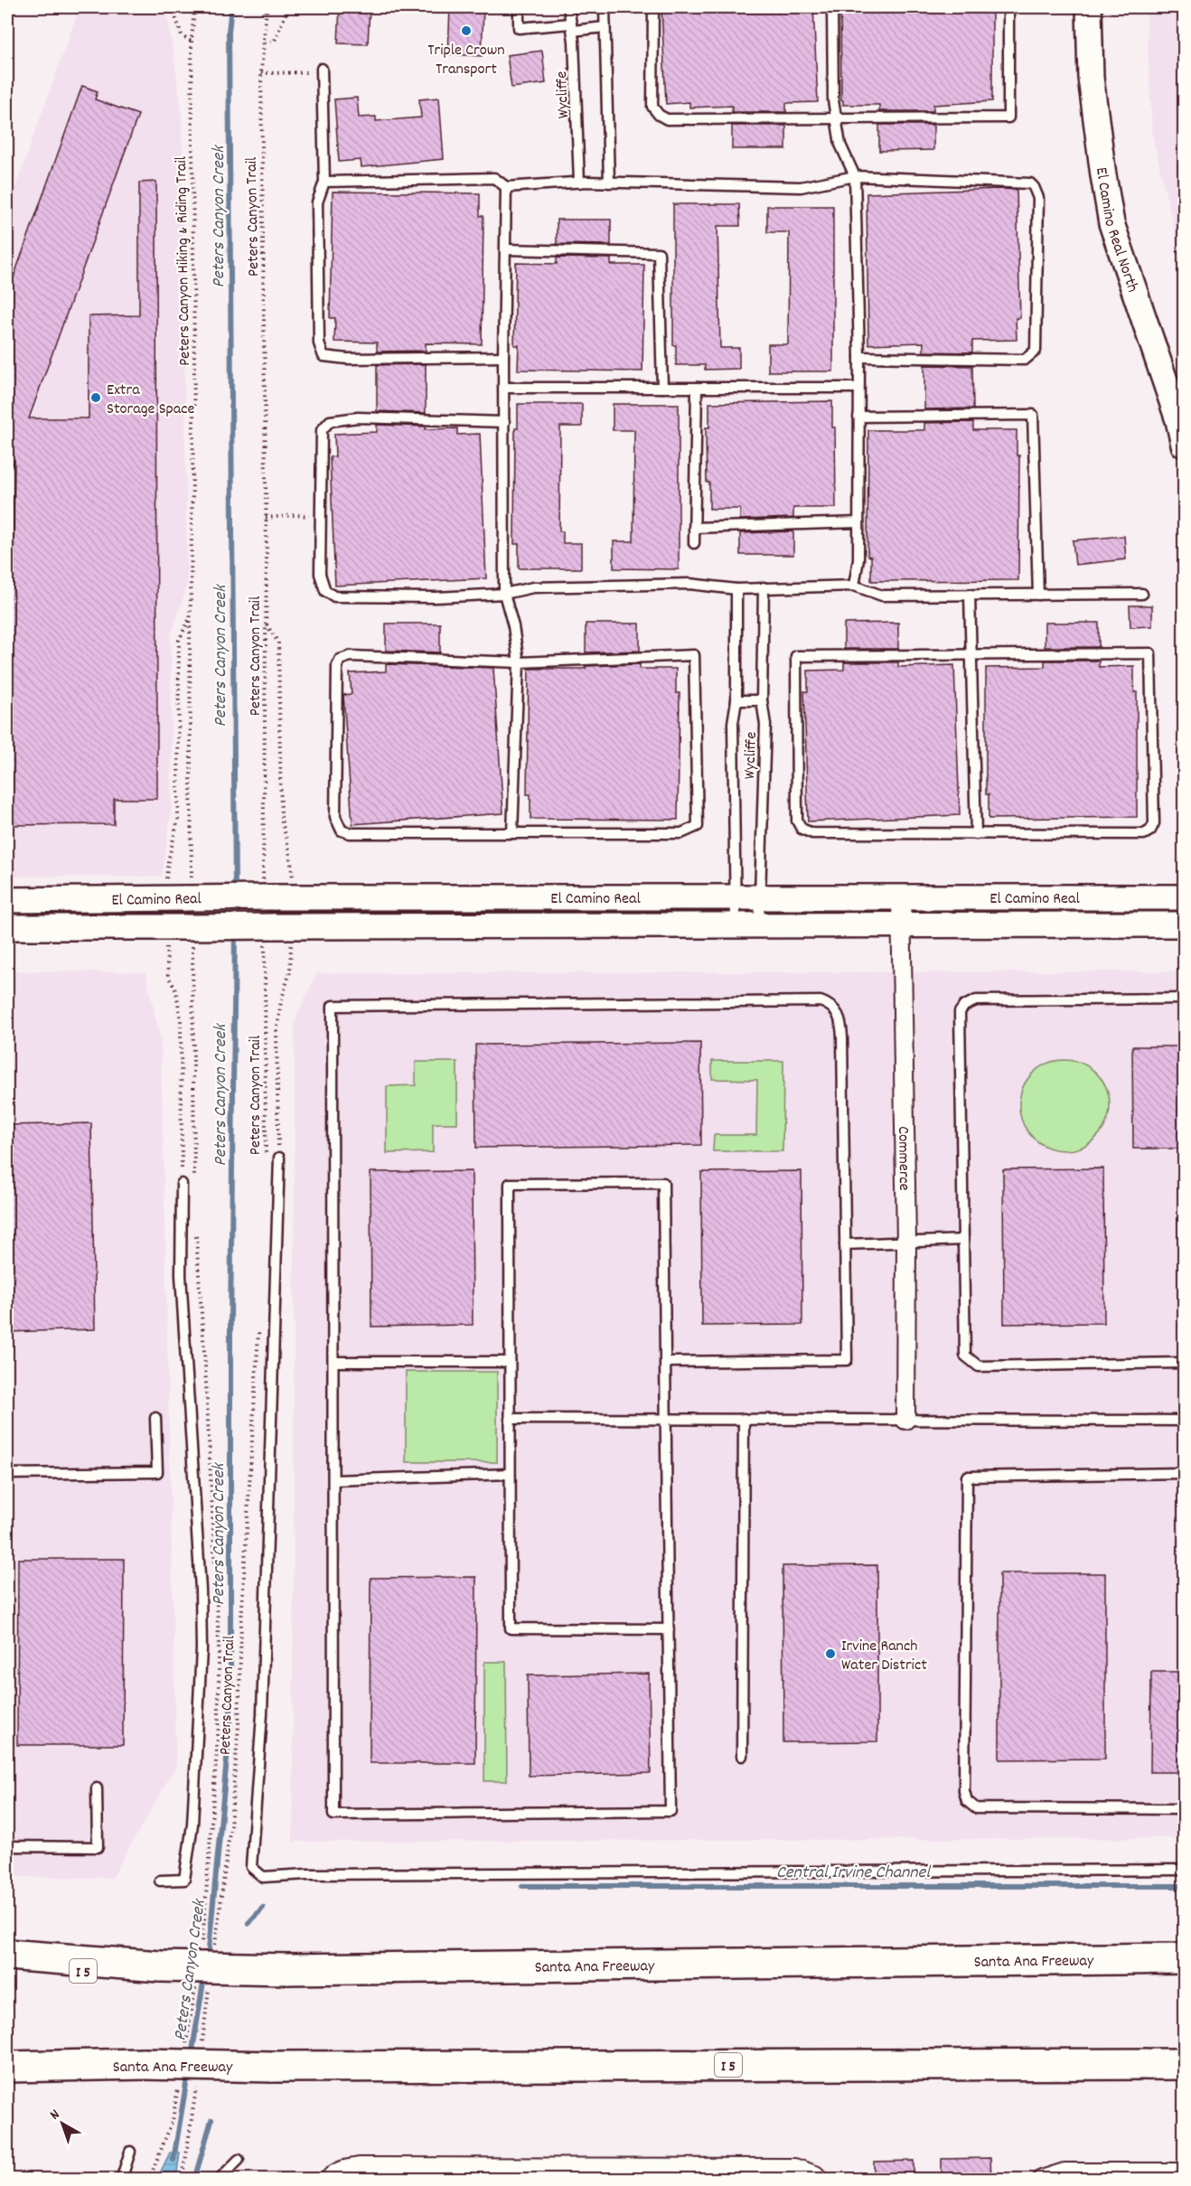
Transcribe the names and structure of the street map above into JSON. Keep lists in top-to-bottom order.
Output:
{
  "streets": {
    "highway": ["Santa Ana Freeway", "I 5"],
    "main road": ["El Camino Real North", "El Camino Real"],
    "street": ["Commerce"],
    "lane": ["Wycliffe"],
    "path": ["Peters Canyon Trail", "Peters Canyon Hiking & Riding Trail"]
  },
  "crossings": [
    ["Wycliffe", "El Camino Real"],
    ["Peters Canyon Trail", "El Camino Real"],
    ["El Camino Real", "Commerce"]
  ],
  "water": ["Peters Canyon Creek", "Central Irvine Channel"],
  "places": ["Triple Crown Transport", "Extra Storage Space", "Irvine Ranch Water District"],
  "north": "top left"
}
